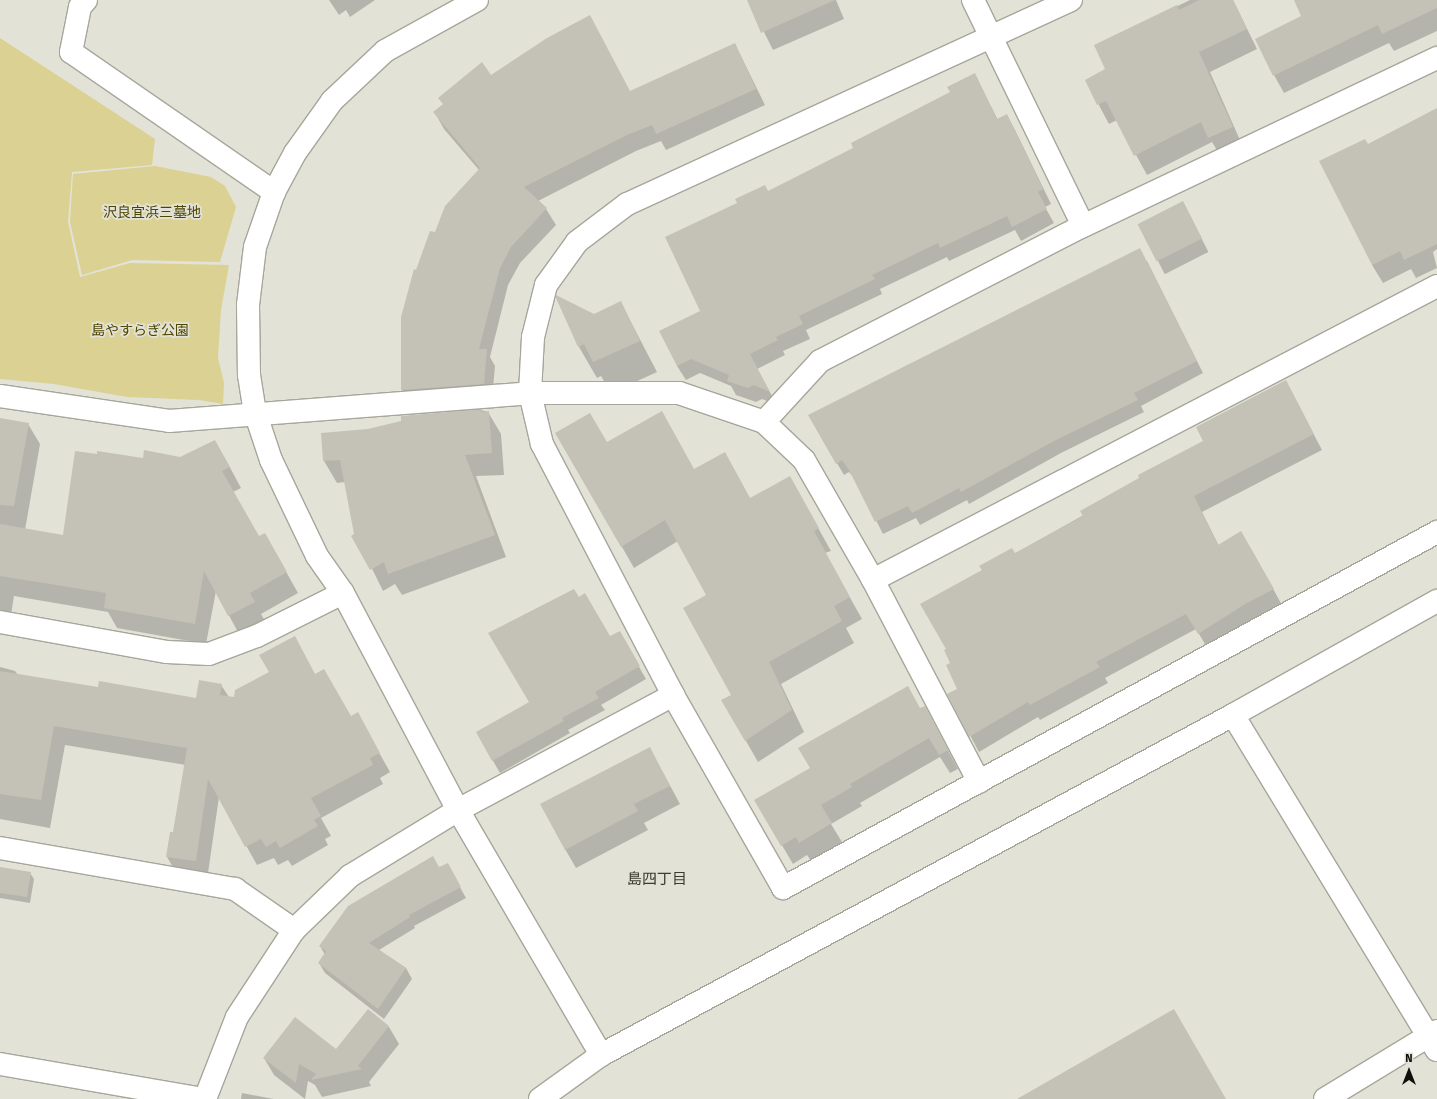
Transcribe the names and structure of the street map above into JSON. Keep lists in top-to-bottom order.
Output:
{
  "districts": ["島四丁目"],
  "parks": ["沢良宜浜三墓地", "島やすらぎ公園"],
  "north": "top"
}
